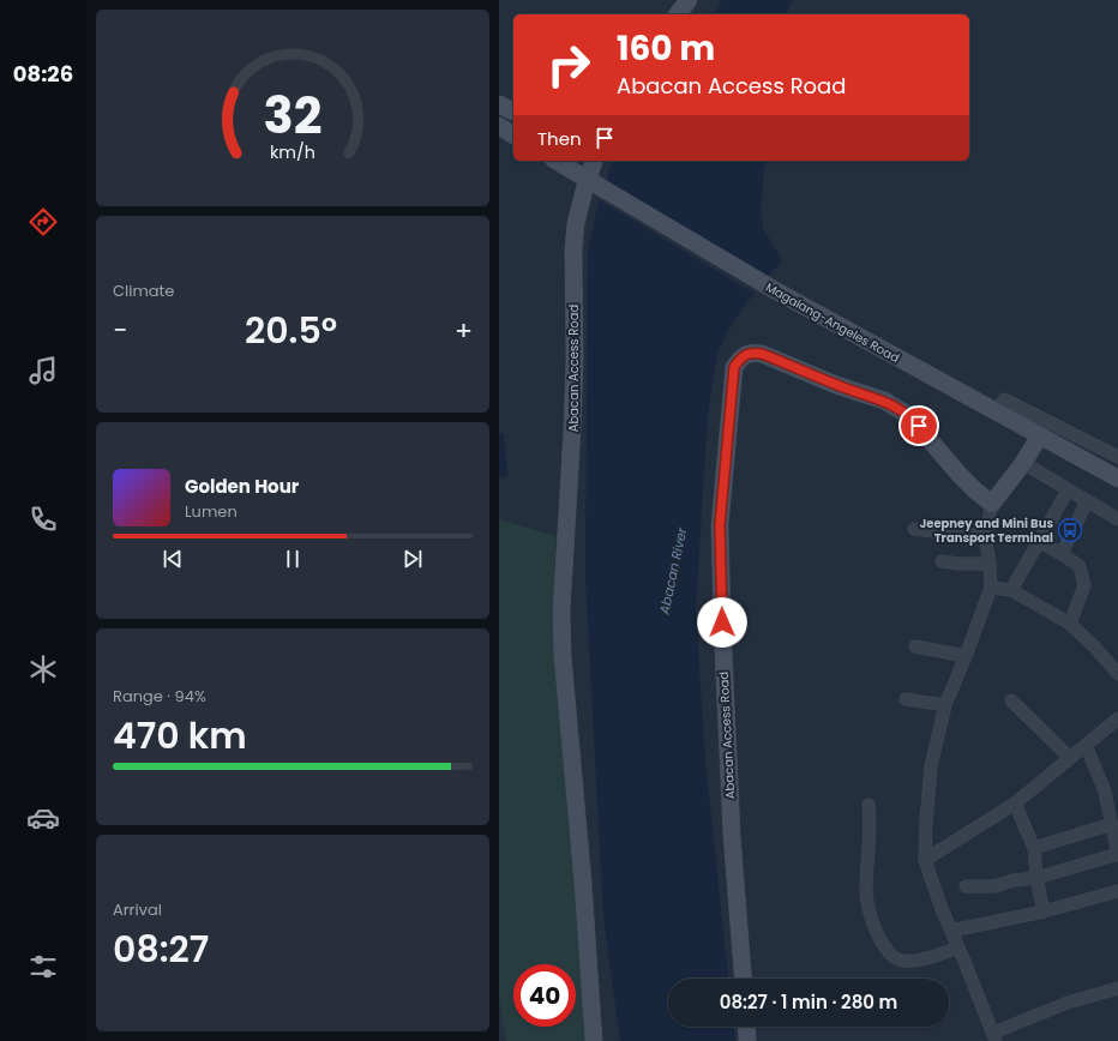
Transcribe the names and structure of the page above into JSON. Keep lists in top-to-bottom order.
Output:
{
  "streets": {
    "street": ["Magalang-Angeles Road", "Abacan Access Road"]
  },
  "water": ["Abacan River"],
  "places": {
    "bus stop": ["Jeepney and Mini Bus Transport Terminal"]
  },
  "page": {
    "tabs": "08:26",
    "turn": ["160 m", "Abacan Access Road"],
    "then": "Then",
    "tile": [
      "Climate",
      ["Range · 94%", "470 km"],
      ["Arrival", "08:27"]
    ],
    "heat": ["−", "20.5°", "+"],
    "song": ["Golden Hour", "Lumen"],
    "limit": "40",
    "trip": "08:27 · 1 min · 280 m",
    "gauge": ["32", "km/h"]
  }
}
